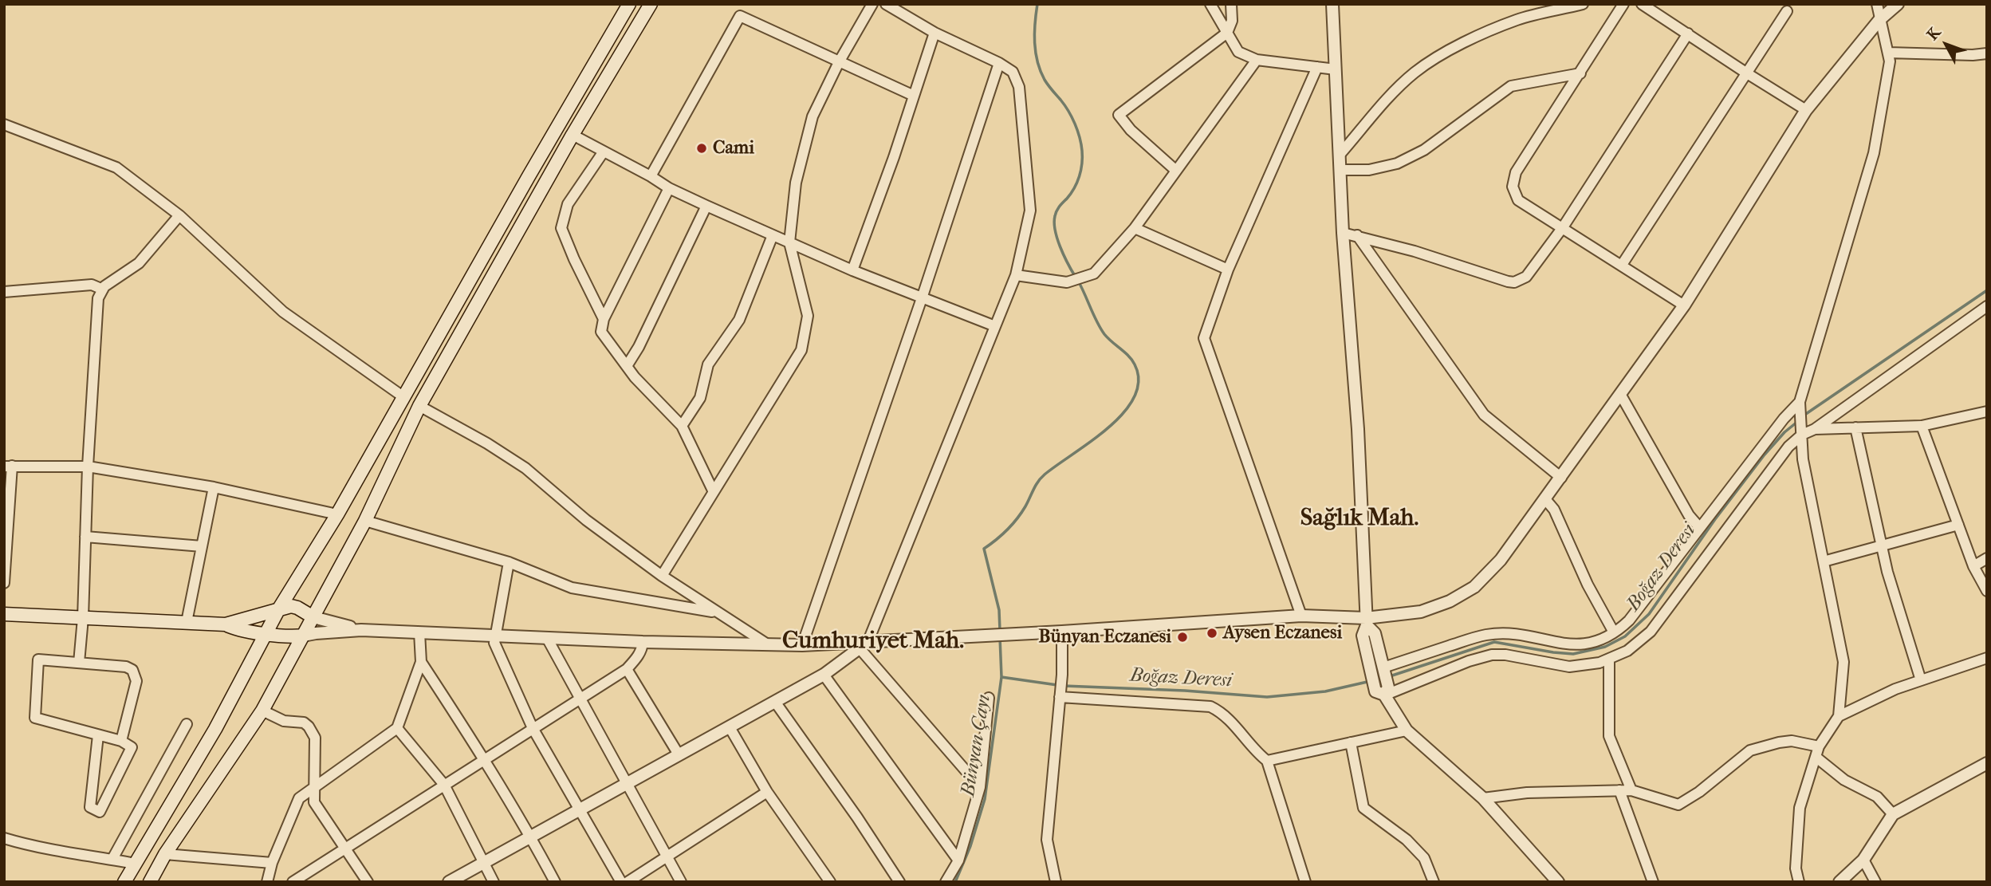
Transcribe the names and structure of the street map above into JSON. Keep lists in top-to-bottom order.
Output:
{
  "districts": ["Sağlık Mah.", "Cumhuriyet Mah."],
  "water": ["Boğaz Deresi", "Bünyan Çayı"],
  "places": ["Cami", "Aysen Eczanesi", "Bünyan Eczanesi"],
  "north": "top left"
}
